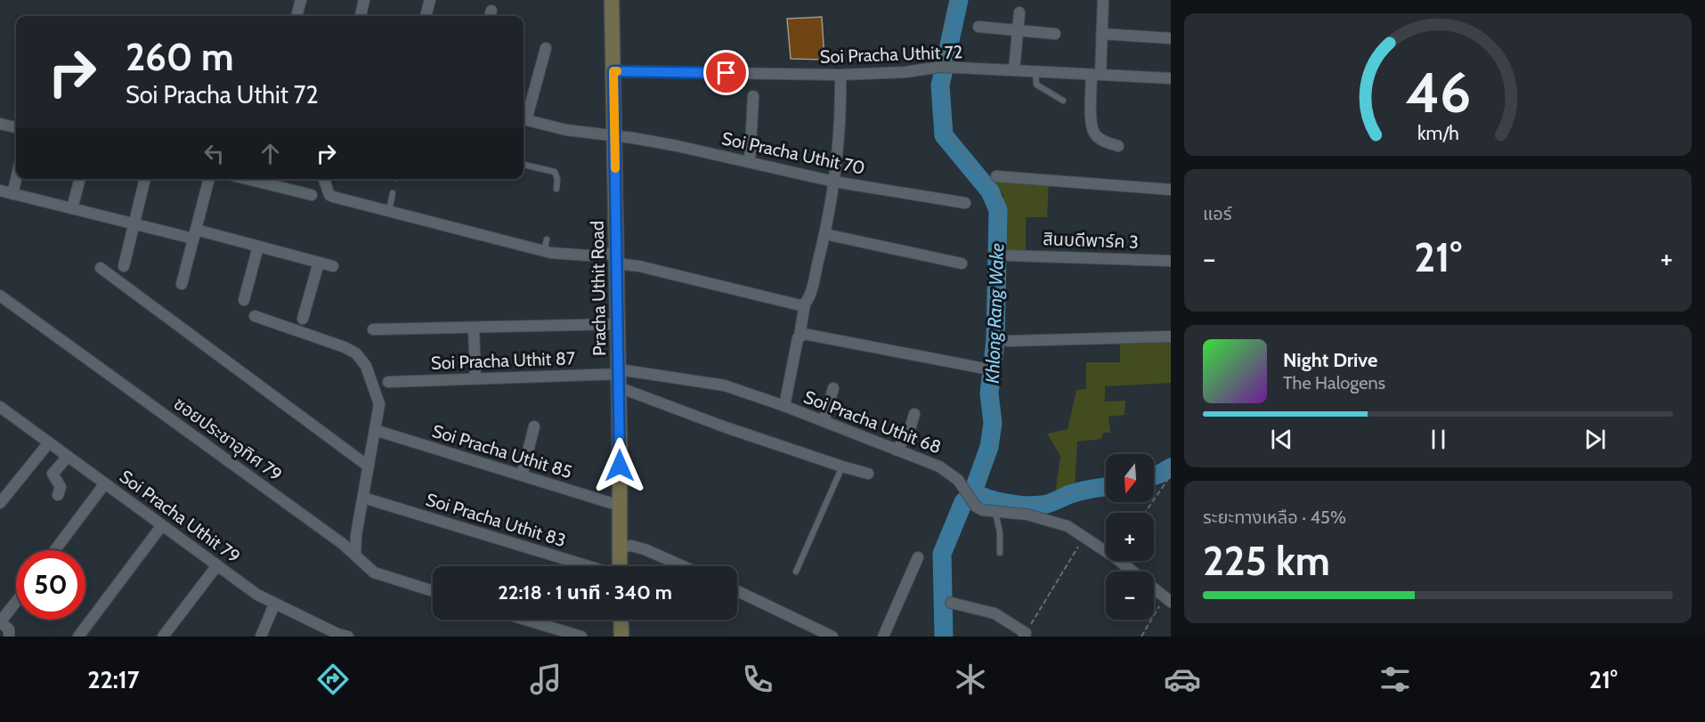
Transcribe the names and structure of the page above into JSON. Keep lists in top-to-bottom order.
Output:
{
  "streets": {
    "main road": ["Pracha Uthit Road"],
    "street": [
      "Soi Pracha Uthit 72",
      "Soi Pracha Uthit 70",
      "สินบดีพาร์ค 3",
      "Soi Pracha Uthit 87",
      "Soi Pracha Uthit 68",
      "ซอยประชาอุทิศ 79",
      "Soi Pracha Uthit 85",
      "Soi Pracha Uthit 79",
      "Soi Pracha Uthit 83"
    ]
  },
  "crossings": [
    ["Soi Pracha Uthit 72", "Pracha Uthit Road"],
    ["Soi Pracha Uthit 70", "Pracha Uthit Road"],
    ["Pracha Uthit Road", "Soi Pracha Uthit 87"],
    ["Pracha Uthit Road", "Soi Pracha Uthit 68"],
    ["Pracha Uthit Road", "Soi Pracha Uthit 85"],
    ["Soi Pracha Uthit 87", "Soi Pracha Uthit 68"]
  ],
  "water": ["Khlong Rang Wake"],
  "north": "bottom",
  "page": {
    "turn": ["260 m", "Soi Pracha Uthit 72"],
    "tile": [
      "แอร์",
      ["ระยะทางเหลือ · 45%", "225 km"]
    ],
    "heat": ["−", "21°", "+"],
    "song": ["Night Drive", "The Halogens"],
    "map_buttons": ["+", "−"],
    "limit": "50",
    "trip": "22:18 · 1 นาที · 340 m",
    "tabs": ["22:17", "21°"],
    "gauge": ["46", "km/h"]
  }
}
